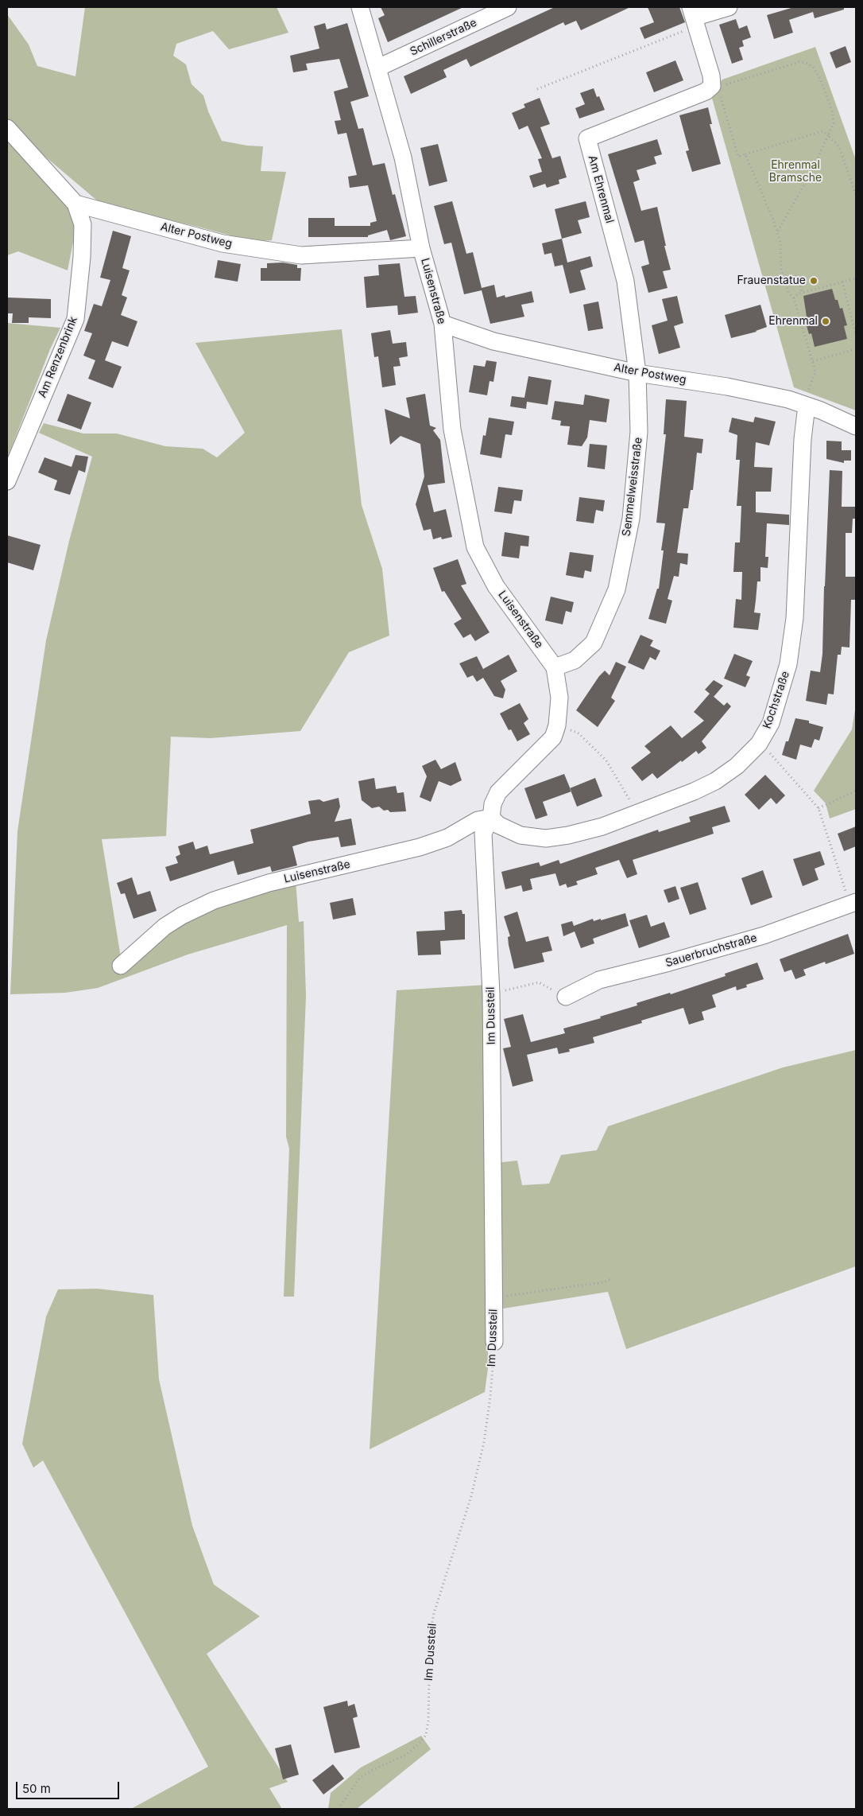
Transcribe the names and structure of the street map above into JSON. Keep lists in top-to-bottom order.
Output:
{
  "streets": {
    "street": [
      "Schillerstraße",
      "Am Ehrenmal",
      "Alter Postweg",
      "Luisenstraße",
      "Am Renzenbrink",
      "Semmelweisstraße",
      "Kochstraße",
      "Sauerbruchstraße",
      "Im Dussteil"
    ]
  },
  "crossings": [
    ["Schillerstraße", "Luisenstraße"],
    ["Am Ehrenmal", "Alter Postweg"],
    ["Am Ehrenmal", "Semmelweisstraße"],
    ["Alter Postweg", "Luisenstraße"],
    ["Alter Postweg", "Am Renzenbrink"],
    ["Alter Postweg", "Semmelweisstraße"],
    ["Alter Postweg", "Kochstraße"],
    ["Luisenstraße", "Semmelweisstraße"],
    ["Luisenstraße", "Kochstraße"],
    ["Luisenstraße", "Im Dussteil"],
    ["Kochstraße", "Im Dussteil"]
  ],
  "parks": ["Ehrenmal Bramsche"],
  "places": ["Frauenstatue", "Ehrenmal"],
  "scale_bar": "50 m"
}
